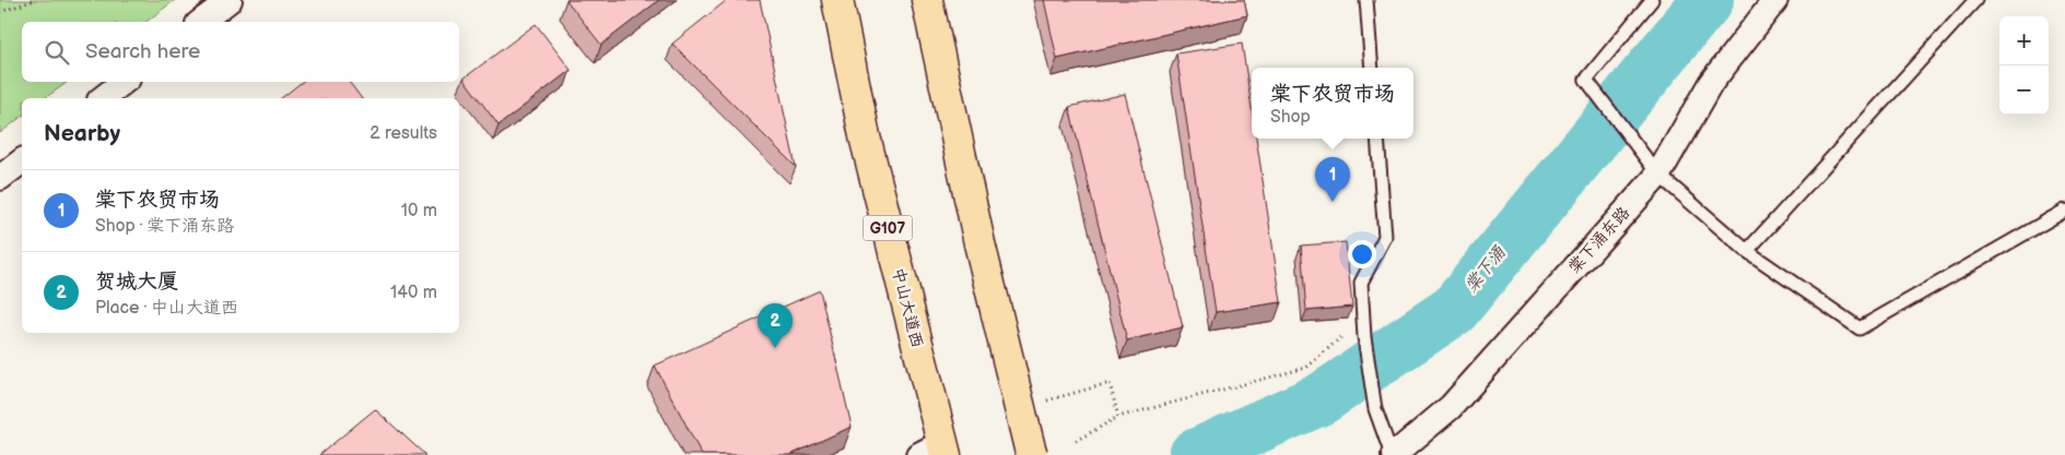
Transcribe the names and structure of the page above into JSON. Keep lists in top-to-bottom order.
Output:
{
  "streets": {
    "highway": ["G107", "中山大道西"],
    "street": ["棠下涌东路"]
  },
  "water": ["棠下涌"],
  "page": {
    "map_buttons": ["+", "−"],
    "search": "Search here",
    "popup": ["棠下农贸市场", "Shop"],
    "heading": ["Nearby", "2 results"],
    "pins": ["1", "2"],
    "list": [
      {
        "mark": "1",
        "name": "棠下农贸市场",
        "note": "Shop · 棠下涌东路",
        "value": "10 m"
      },
      {
        "mark": "2",
        "name": "贺城大厦",
        "note": "Place · 中山大道西",
        "value": "140 m"
      }
    ]
  }
}
